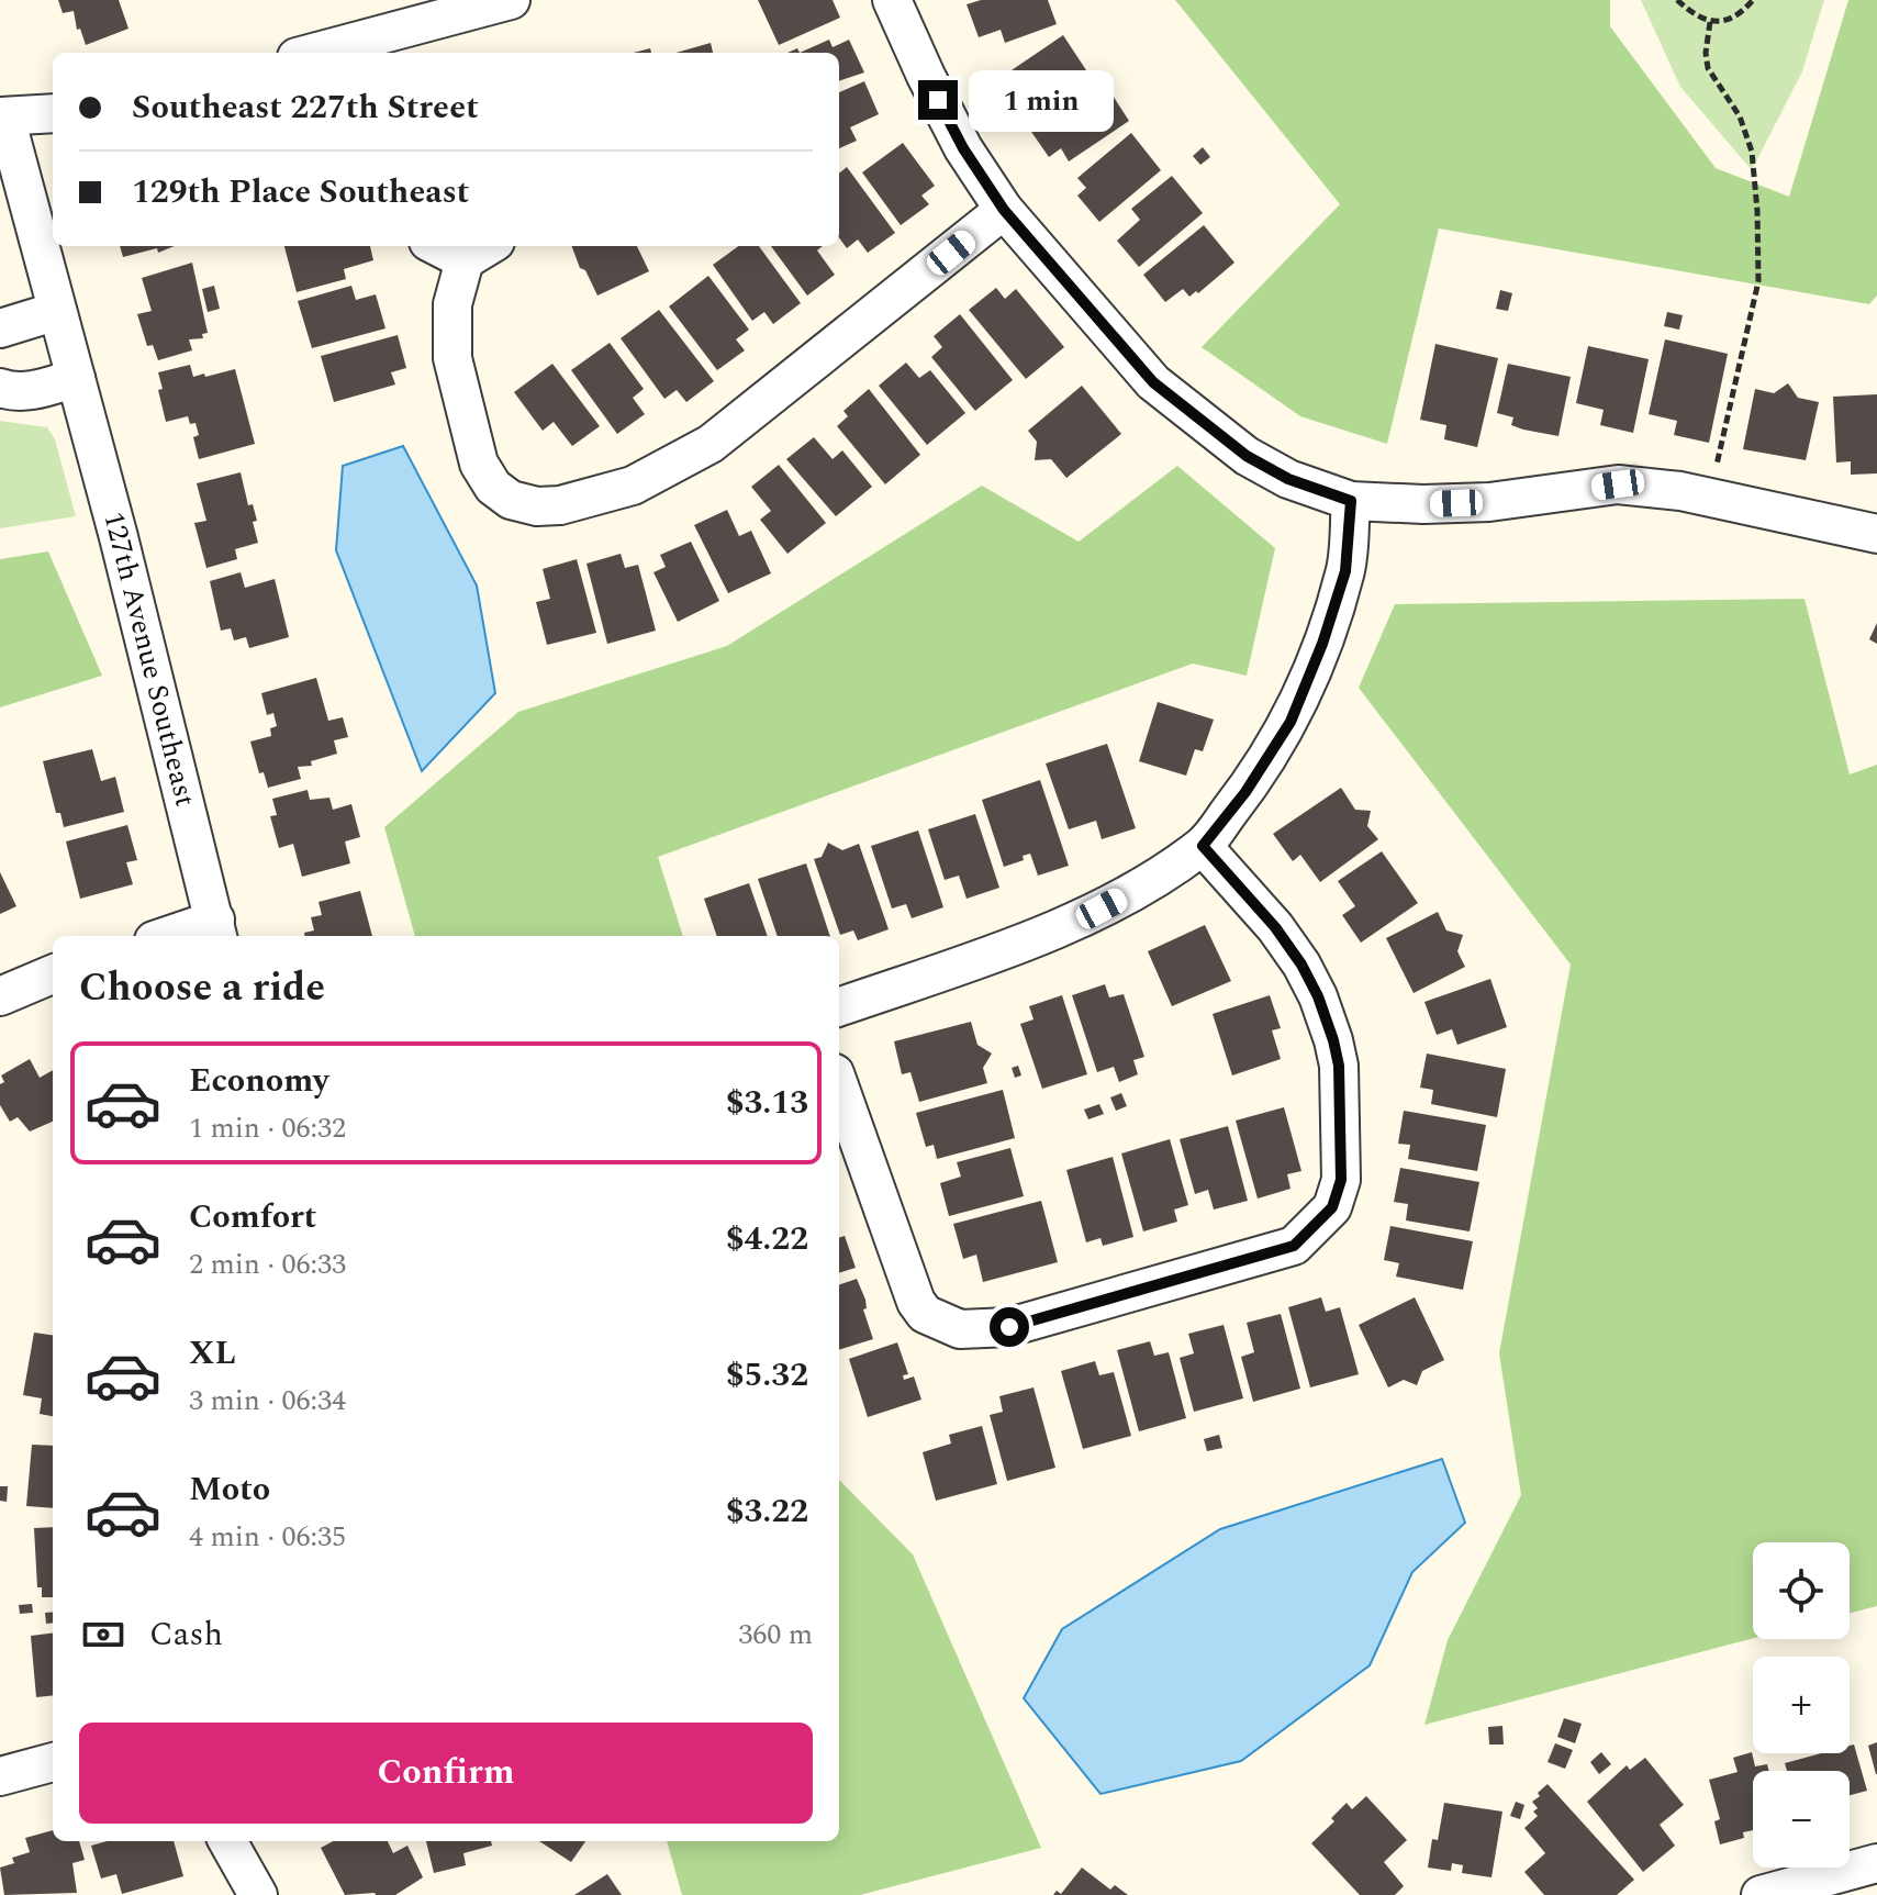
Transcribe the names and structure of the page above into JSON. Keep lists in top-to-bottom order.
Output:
{
  "streets": {
    "street": ["127th Avenue Southeast"]
  },
  "page": {
    "banner": ["Southeast 227th Street", "129th Place Southeast"],
    "bubble": "1 min",
    "heading": "Choose a ride",
    "list": [
      {
        "name": "Economy",
        "note": "1 min · 06:32",
        "value": "$3.13"
      },
      {
        "name": "Comfort",
        "note": "2 min · 06:33",
        "value": "$4.22"
      },
      {
        "name": "XL",
        "note": "3 min · 06:34",
        "value": "$5.32"
      },
      {
        "name": "Moto",
        "note": "4 min · 06:35",
        "value": "$3.22"
      }
    ],
    "map_buttons": ["+", "−"],
    "pay": ["Cash", "360 m"],
    "buttons": "Confirm"
  }
}
